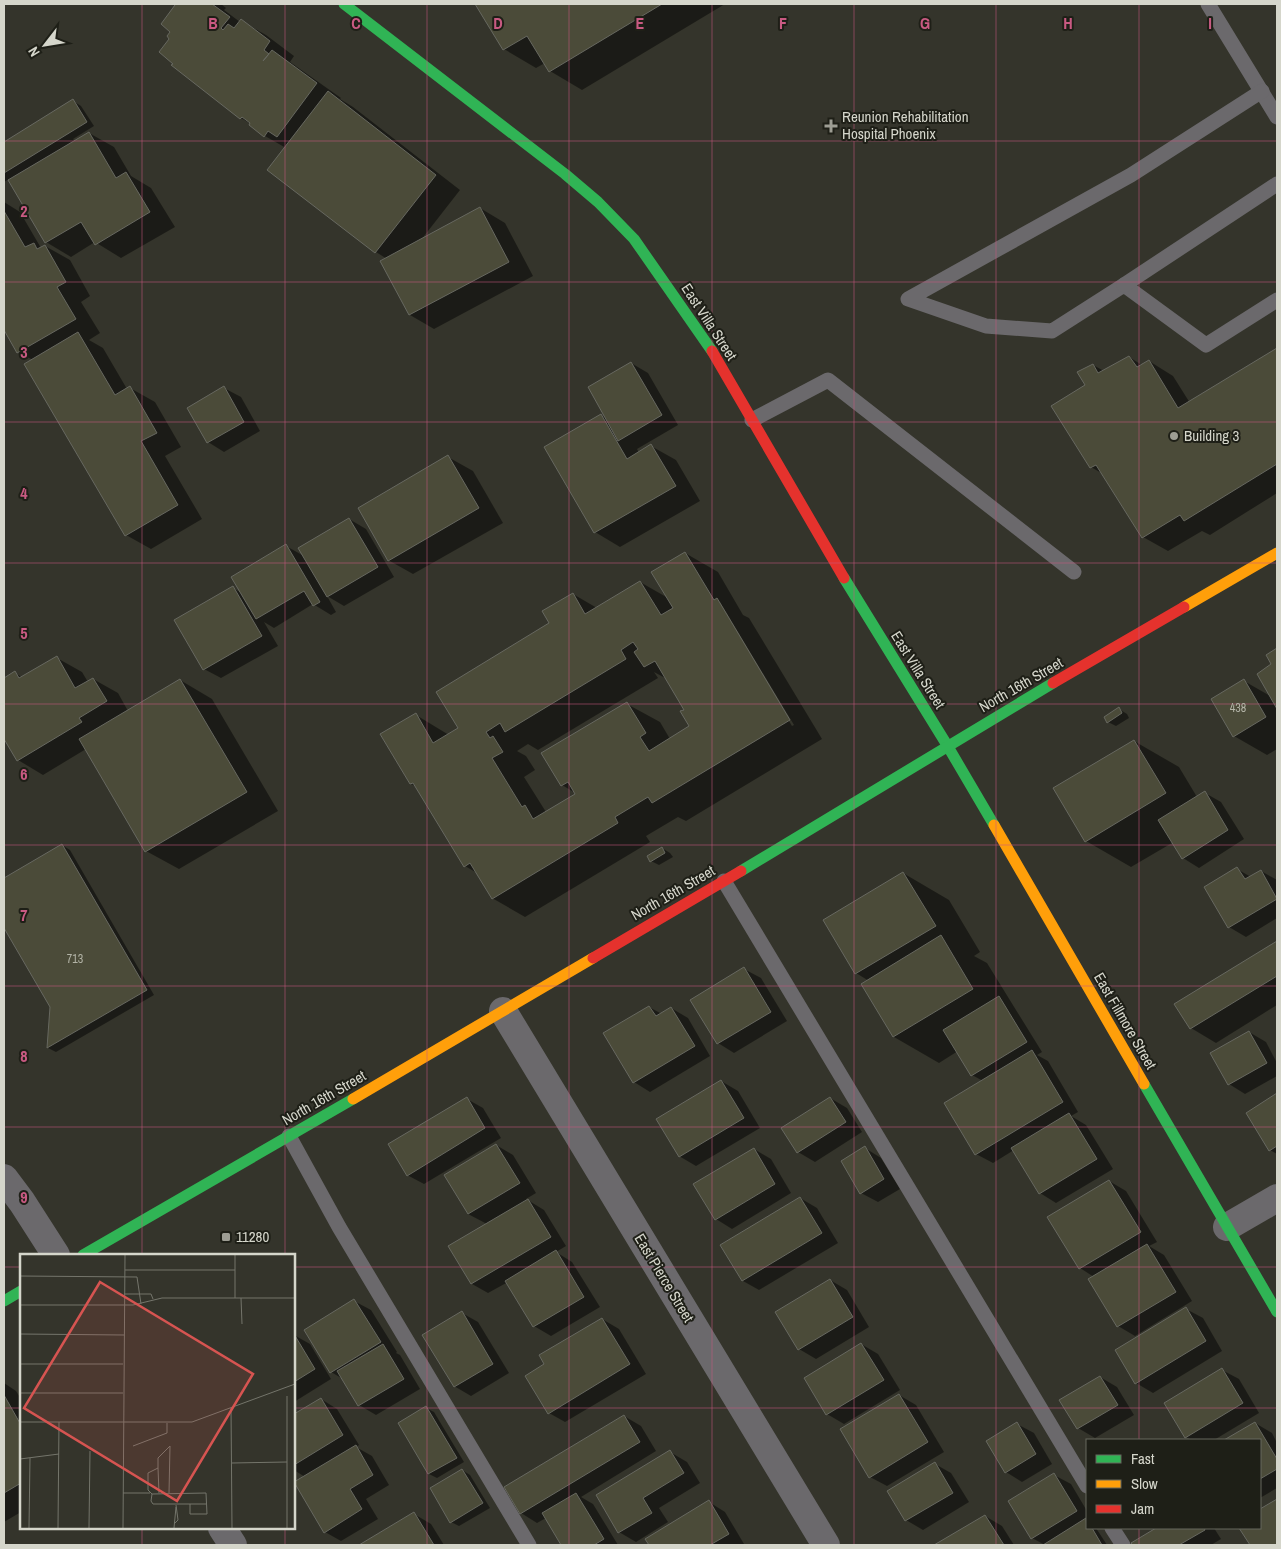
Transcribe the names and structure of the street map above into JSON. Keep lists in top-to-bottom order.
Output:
{
  "streets": {
    "street": [
      "East Villa Street",
      "North 16th Street",
      "East Fillmore Street",
      "East Pierce Street"
    ]
  },
  "crossings": [
    ["East Villa Street", "North 16th Street"],
    ["East Villa Street", "East Fillmore Street"],
    ["North 16th Street", "East Fillmore Street"],
    ["North 16th Street", "East Pierce Street"]
  ],
  "places": {
    "health": ["Reunion Rehabilitation Hospital Phoenix"],
    "other": ["Building 3"],
    "transit": ["11280"]
  },
  "house_numbers": ["438", "713"],
  "legend": ["Fast", "Slow", "Jam"],
  "north": "bottom left",
  "grid": {
    "columns": [
      "B",
      "C",
      "D",
      "E",
      "F",
      "G",
      "H",
      "I"
    ],
    "rows": [
      "2",
      "3",
      "4",
      "5",
      "6",
      "7",
      "8",
      "9"
    ]
  }
}
